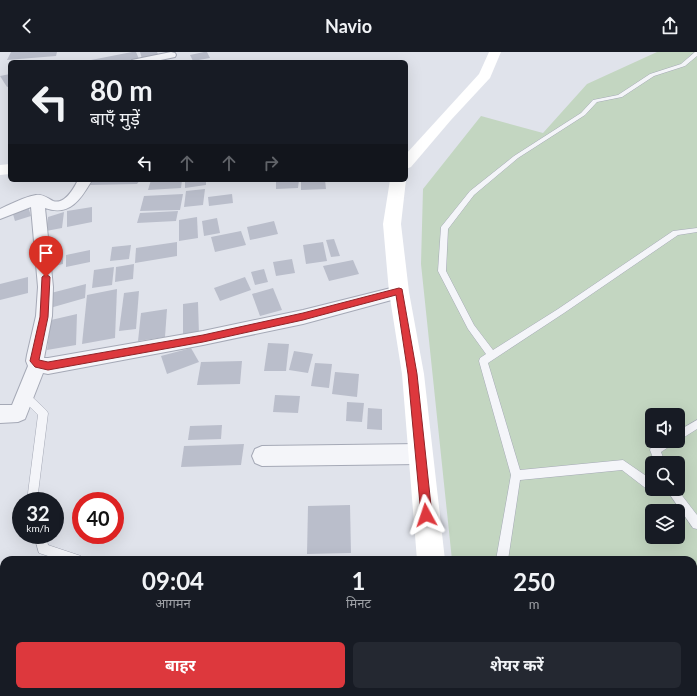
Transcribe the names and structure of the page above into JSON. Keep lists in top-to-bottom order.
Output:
{
  "page": {
    "header": "Navio",
    "turn": ["80 m", "बाएँ मुड़ें"],
    "speed": "32 km/h",
    "limit": "40",
    "eta": [
      "09:04",
      "आगमन",
      "1",
      "मिनट",
      "250",
      "m"
    ],
    "buttons": ["बाहर", "शेयर करें"]
  }
}
